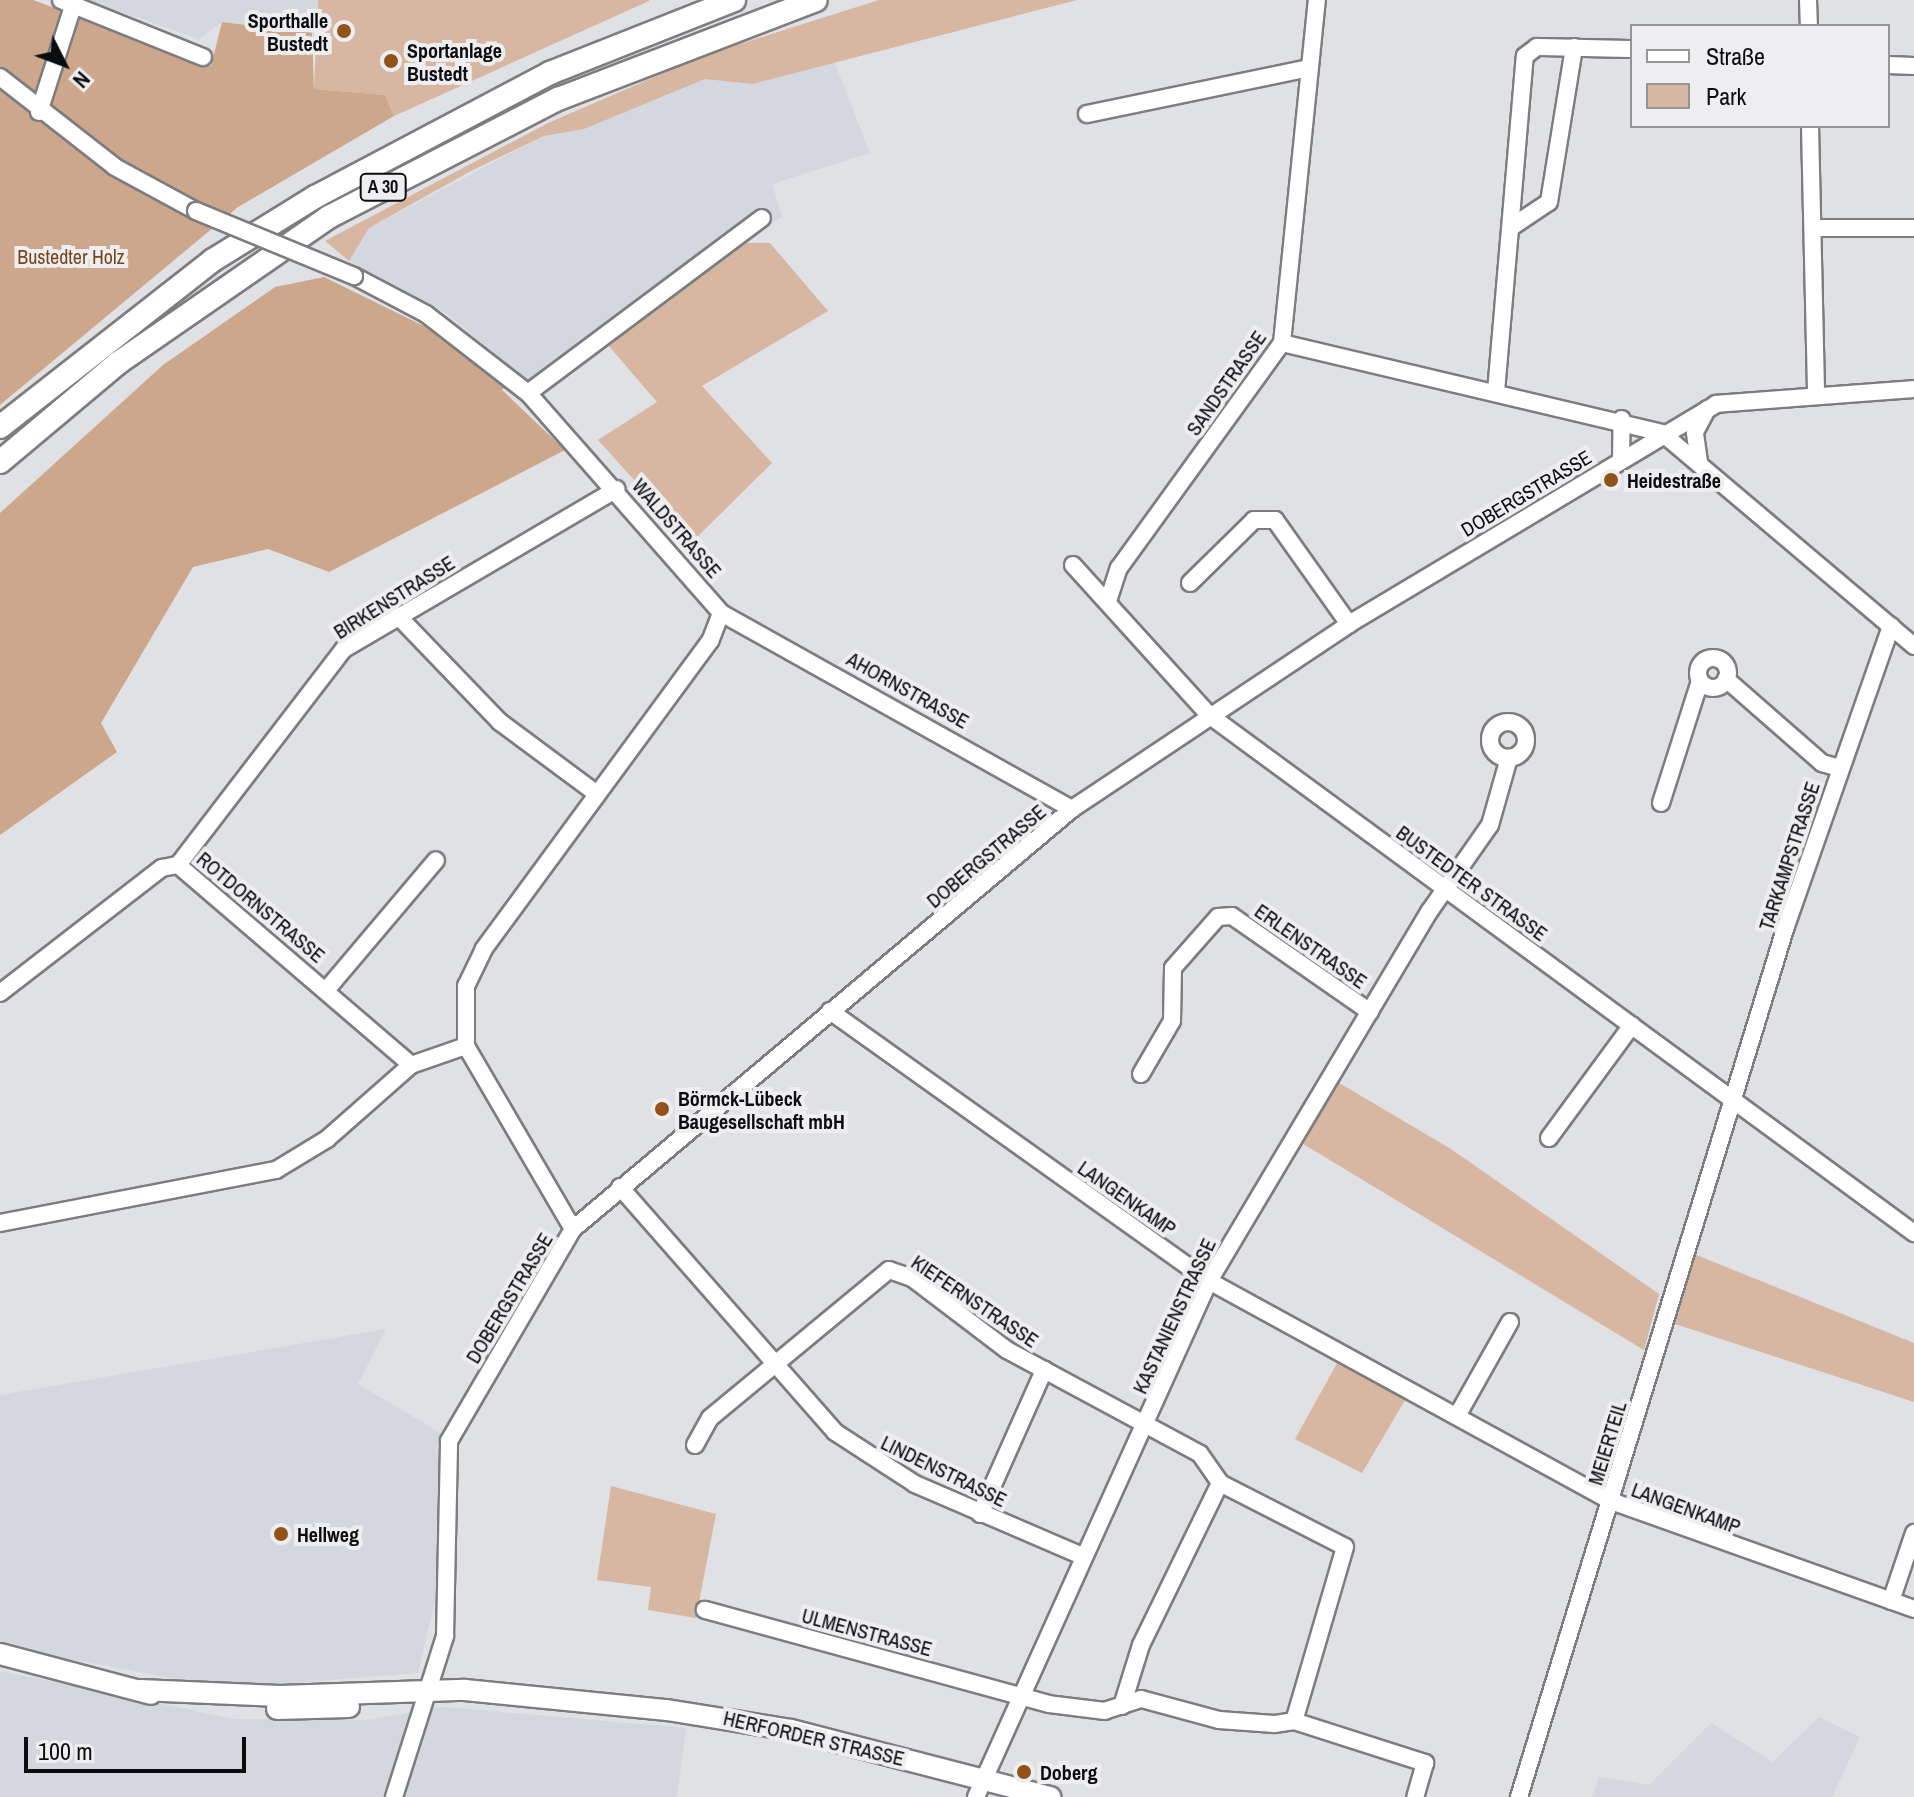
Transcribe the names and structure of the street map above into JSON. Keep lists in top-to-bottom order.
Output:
{
  "streets": {
    "highway": ["A 30"],
    "main road": ["HERFORDER STRASSE"],
    "street": [
      "SANDSTRASSE",
      "DOBERGSTRASSE",
      "WALDSTRASSE",
      "BIRKENSTRASSE",
      "AHORNSTRASSE",
      "TARKAMPSTRASSE",
      "BUSTEDTER STRASSE",
      "ROTDORNSTRASSE",
      "ERLENSTRASSE",
      "LANGENKAMP",
      "KIEFERNSTRASSE",
      "KASTANIENSTRASSE",
      "MEIERTEIL",
      "LINDENSTRASSE",
      "ULMENSTRASSE"
    ]
  },
  "crossings": [
    ["SANDSTRASSE", "BUSTEDTER STRASSE"],
    ["DOBERGSTRASSE", "AHORNSTRASSE"],
    ["DOBERGSTRASSE", "BUSTEDTER STRASSE"],
    ["DOBERGSTRASSE", "LANGENKAMP"],
    ["DOBERGSTRASSE", "LINDENSTRASSE"],
    ["DOBERGSTRASSE", "HERFORDER STRASSE"],
    ["WALDSTRASSE", "BIRKENSTRASSE"],
    ["WALDSTRASSE", "AHORNSTRASSE"],
    ["BIRKENSTRASSE", "ROTDORNSTRASSE"],
    ["TARKAMPSTRASSE", "BUSTEDTER STRASSE"],
    ["TARKAMPSTRASSE", "MEIERTEIL"],
    ["BUSTEDTER STRASSE", "KASTANIENSTRASSE"],
    ["BUSTEDTER STRASSE", "MEIERTEIL"],
    ["ERLENSTRASSE", "KASTANIENSTRASSE"],
    ["LANGENKAMP", "KASTANIENSTRASSE"],
    ["LANGENKAMP", "MEIERTEIL"],
    ["KIEFERNSTRASSE", "KASTANIENSTRASSE"],
    ["KIEFERNSTRASSE", "LINDENSTRASSE"],
    ["KASTANIENSTRASSE", "LINDENSTRASSE"],
    ["KASTANIENSTRASSE", "ULMENSTRASSE"],
    ["KASTANIENSTRASSE", "HERFORDER STRASSE"]
  ],
  "parks": ["Bustedter Holz"],
  "places": [
    "Sporthalle Bustedt",
    "Sportanlage Bustedt",
    "Heidestraße",
    "Börmck-Lübeck Baugesellschaft mbH",
    "Hellweg",
    "Doberg"
  ],
  "legend": ["Straße", "Park"],
  "scale_bar": "100 m",
  "north": "bottom right"
}
